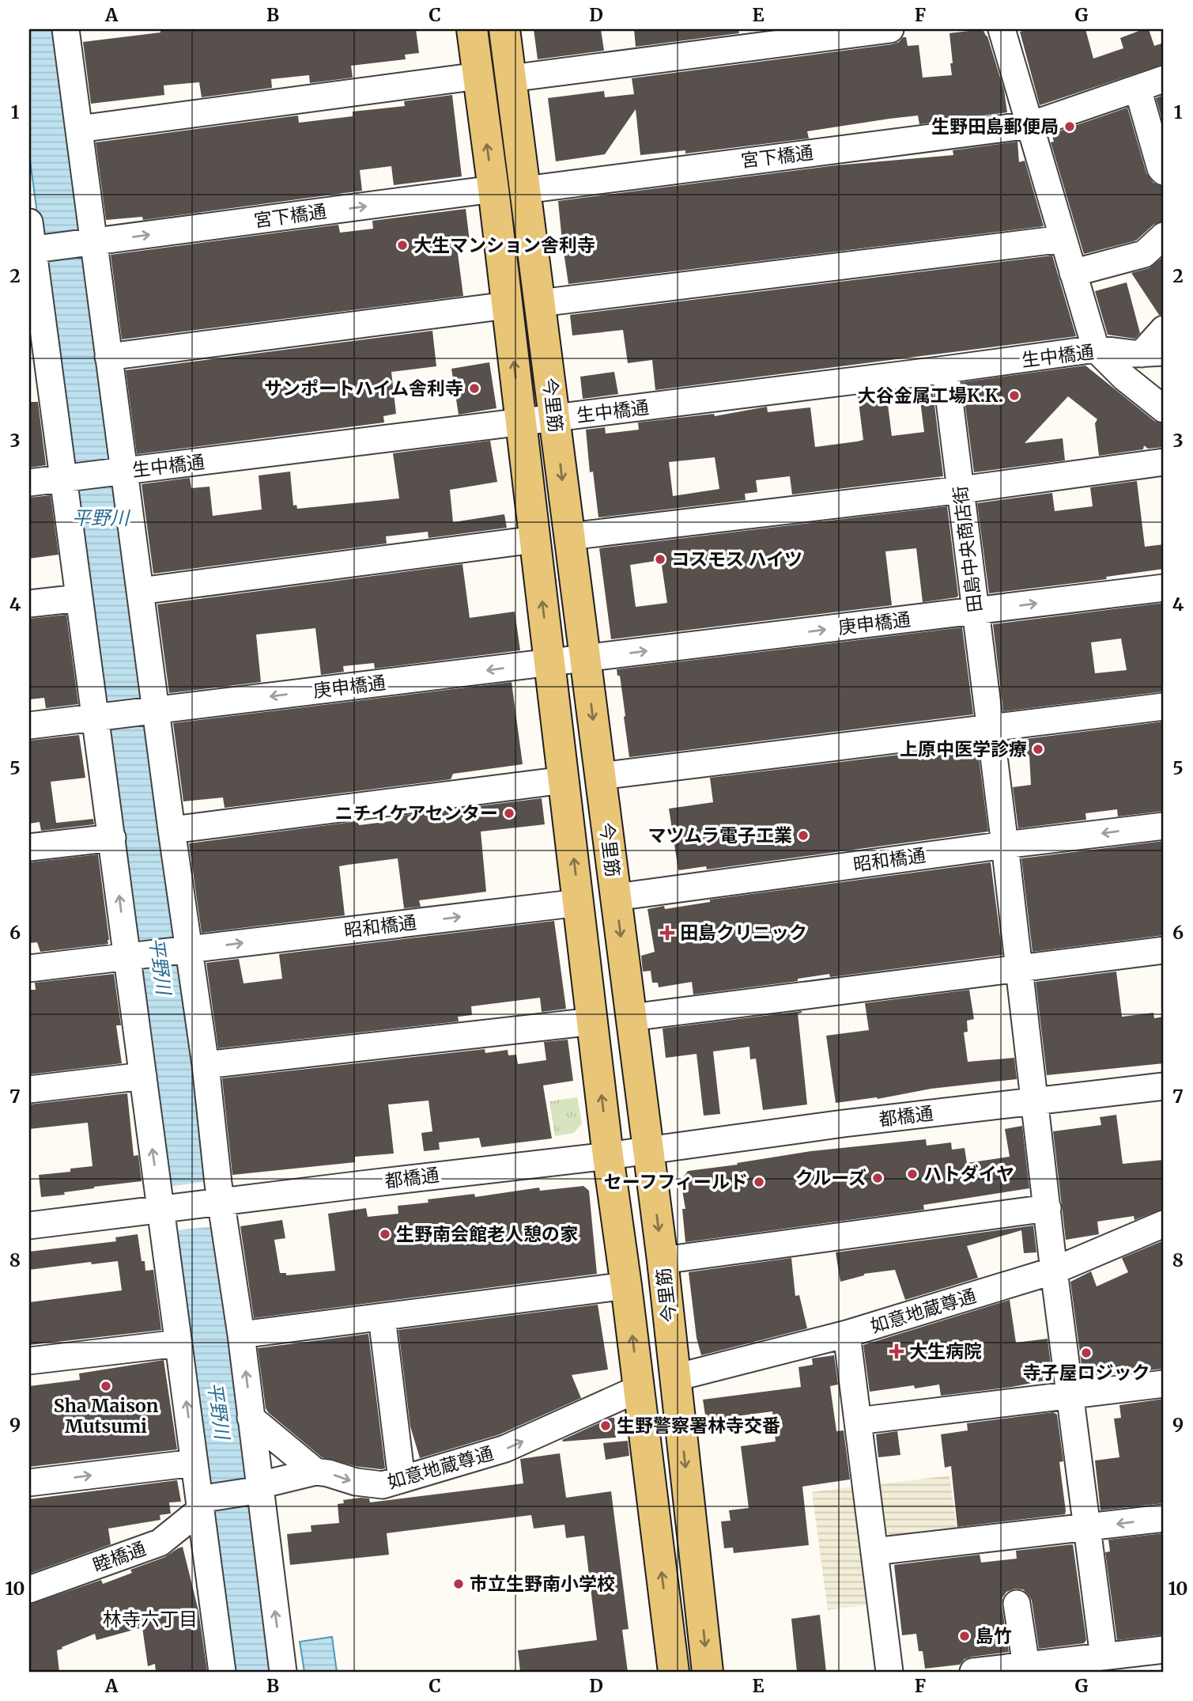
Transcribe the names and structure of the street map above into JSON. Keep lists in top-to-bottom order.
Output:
{
  "streets": {
    "main road": ["今里筋"],
    "street": [
      "宮下橋通",
      "生中橋通",
      "田島中央商店街",
      "庚申橋通",
      "昭和橋通",
      "都橋通",
      "如意地蔵尊通",
      "睦橋通"
    ]
  },
  "crossings": [
    ["宮下橋通", "今里筋"],
    ["生中橋通", "今里筋"],
    ["生中橋通", "田島中央商店街"],
    ["今里筋", "庚申橋通"],
    ["今里筋", "昭和橋通"],
    ["今里筋", "都橋通"],
    ["今里筋", "如意地蔵尊通"],
    ["田島中央商店街", "庚申橋通"],
    ["田島中央商店街", "昭和橋通"],
    ["田島中央商店街", "都橋通"],
    ["田島中央商店街", "如意地蔵尊通"]
  ],
  "districts": ["林寺六丁目"],
  "water": ["平野川"],
  "places": {
    "other": [
      "生野田島郵便局",
      "大生マンション舎利寺",
      "サンポートハイム舎利寺",
      "大谷金属工場K.K.",
      "コスモス ハイツ",
      "上原中医学診療",
      "ニチイケアセンター",
      "マツムラ電子工業",
      "ハトダイヤ",
      "クルーズ",
      "セーフフィールド",
      "生野南会館老人憩の家",
      "寺子屋ロジック",
      "Sha Maison Mutsumi",
      "生野警察署林寺交番",
      "市立生野南小学校",
      "島竹"
    ],
    "health": ["田島クリニック", "大生病院"]
  },
  "grid": {
    "columns": [
      "A",
      "B",
      "C",
      "D",
      "E",
      "F",
      "G"
    ],
    "rows": [
      "1",
      "2",
      "3",
      "4",
      "5",
      "6",
      "7",
      "8",
      "9",
      "10"
    ]
  }
}
